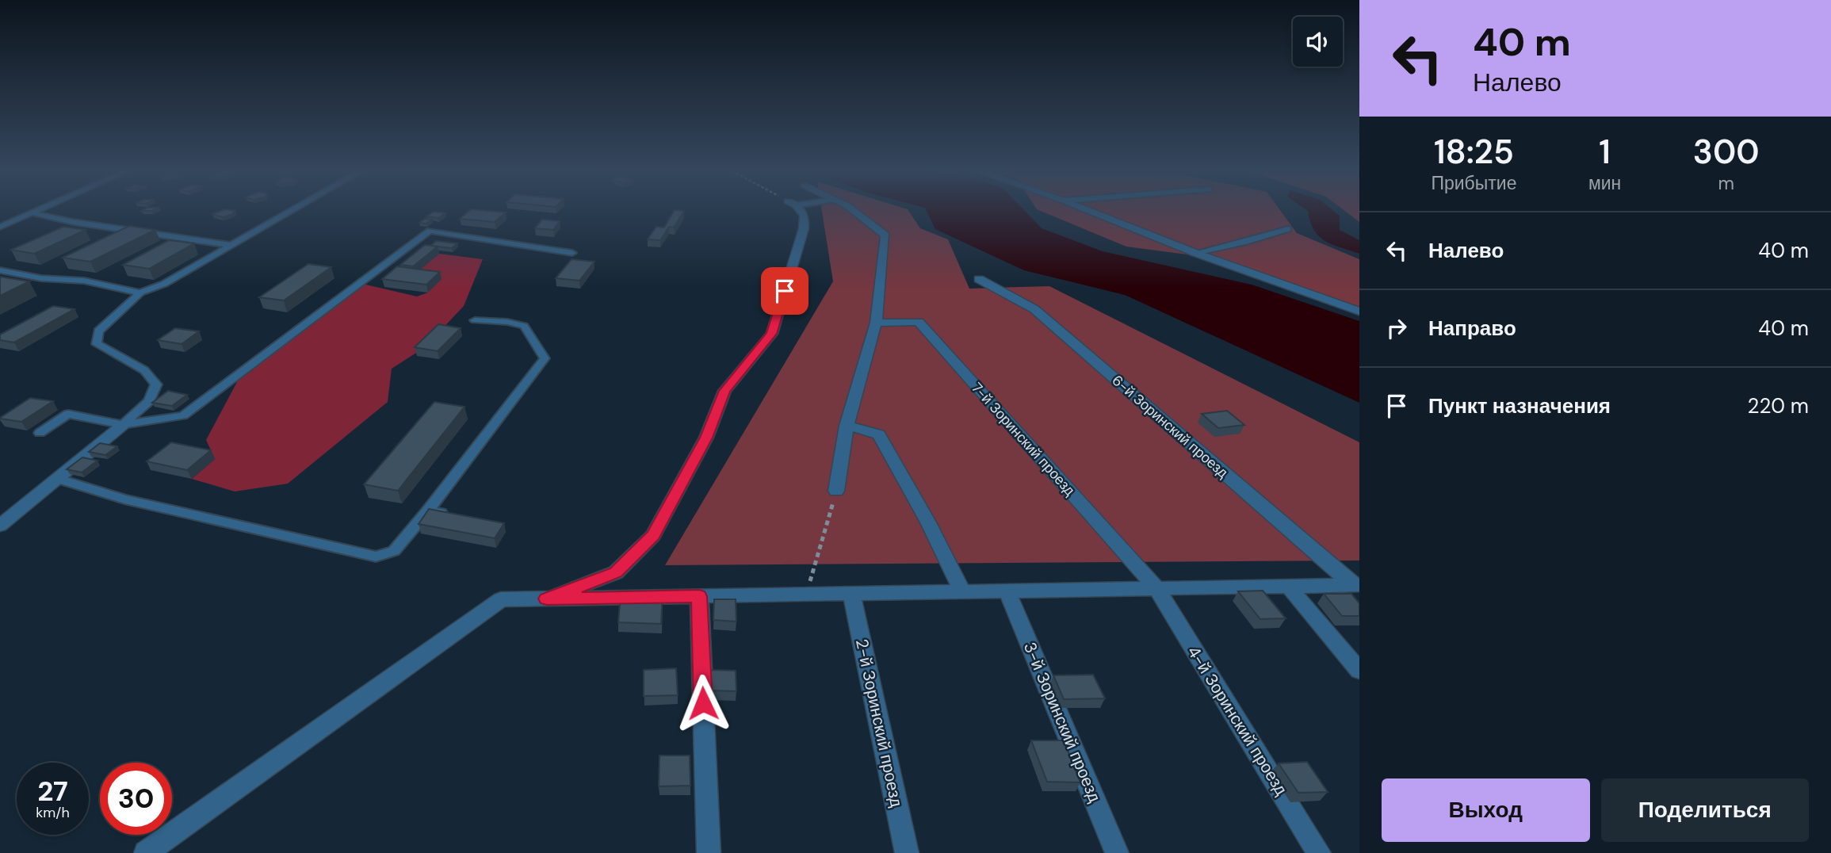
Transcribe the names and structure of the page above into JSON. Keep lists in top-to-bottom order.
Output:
{
  "streets": {
    "street": [
      "6-й Зоринский проезд",
      "7-й Зоринский проезд",
      "4-й Зоринский проезд",
      "3-й Зоринский проезд",
      "2-й Зоринский проезд"
    ]
  },
  "crossings": [
    ["7-й Зоринский проезд", "4-й Зоринский проезд"]
  ],
  "page": {
    "turn": ["40 m", "Налево"],
    "eta": [
      "18:25",
      "Прибытие",
      "1",
      "мин",
      "300",
      "m"
    ],
    "list": [
      {
        "name": "Налево",
        "value": "40 m"
      },
      {
        "name": "Направо",
        "value": "40 m"
      },
      {
        "name": "Пункт назначения",
        "value": "220 m"
      }
    ],
    "speed": "27 km/h",
    "limit": "30",
    "buttons": ["Выход", "Поделиться"]
  }
}
